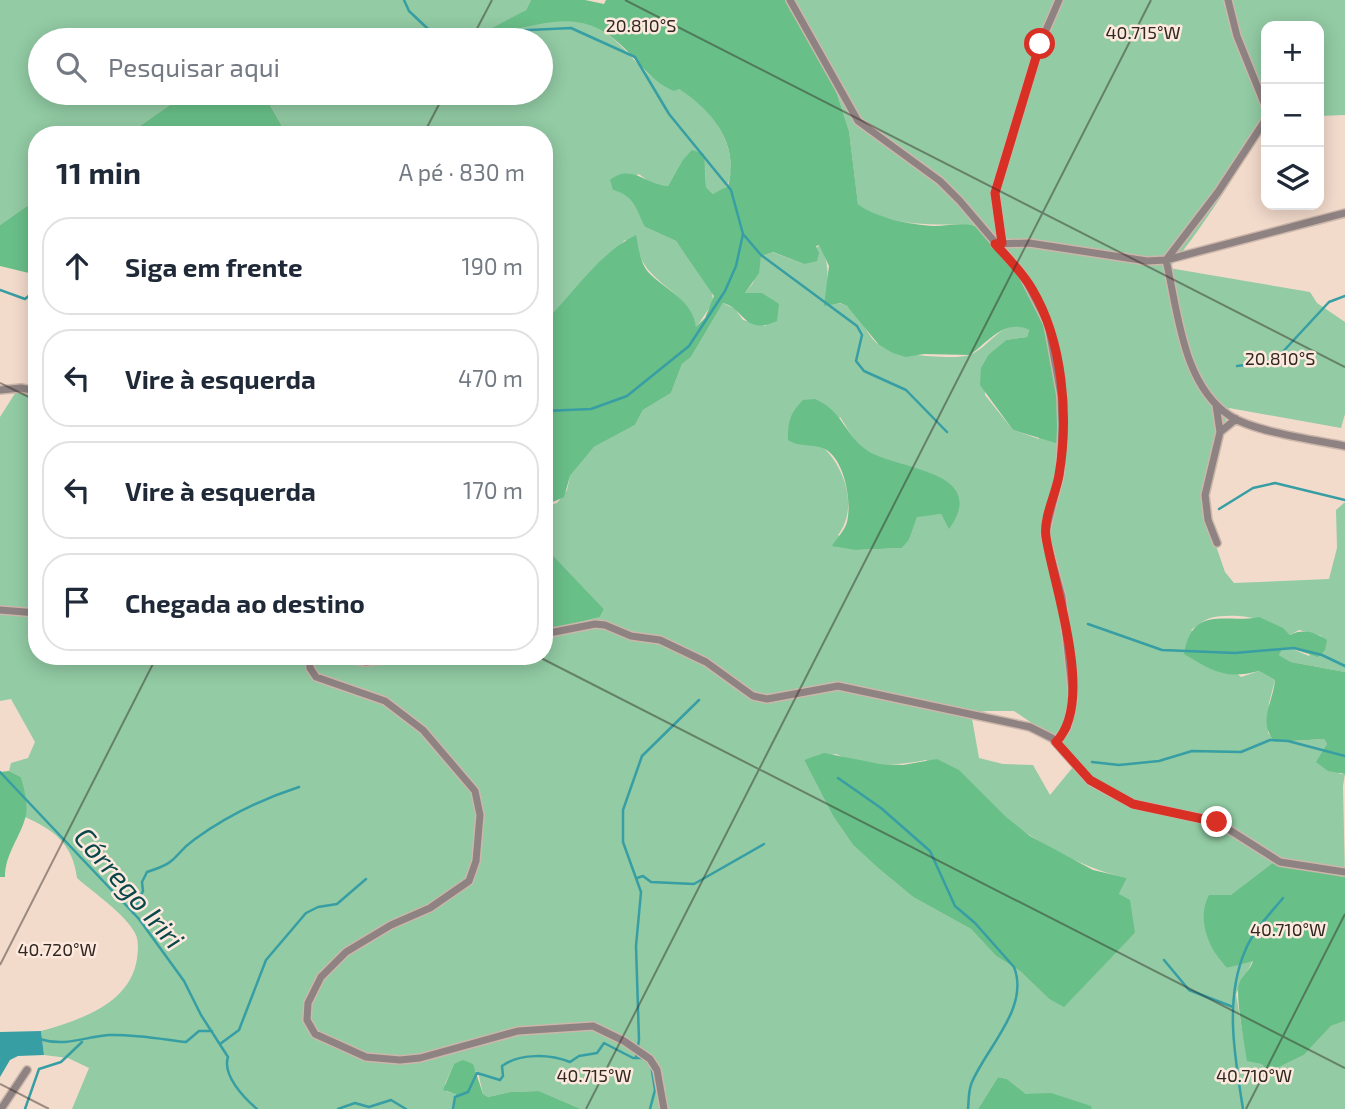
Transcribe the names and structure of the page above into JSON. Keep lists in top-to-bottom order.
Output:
{
  "water": ["Córrego Iriri"],
  "page": {
    "map_buttons": ["+", "−"],
    "search": "Pesquisar aqui",
    "heading": ["11 min", "A pé · 830 m"],
    "list": [
      ["Siga em frente", "190 m"],
      ["Vire à esquerda", "470 m"],
      ["Vire à esquerda", "170 m"],
      "Chegada ao destino"
    ]
  },
  "coordinates": [
    "20.810°S",
    "40.715°W",
    "40.710°W",
    "40.720°W"
  ]
}
